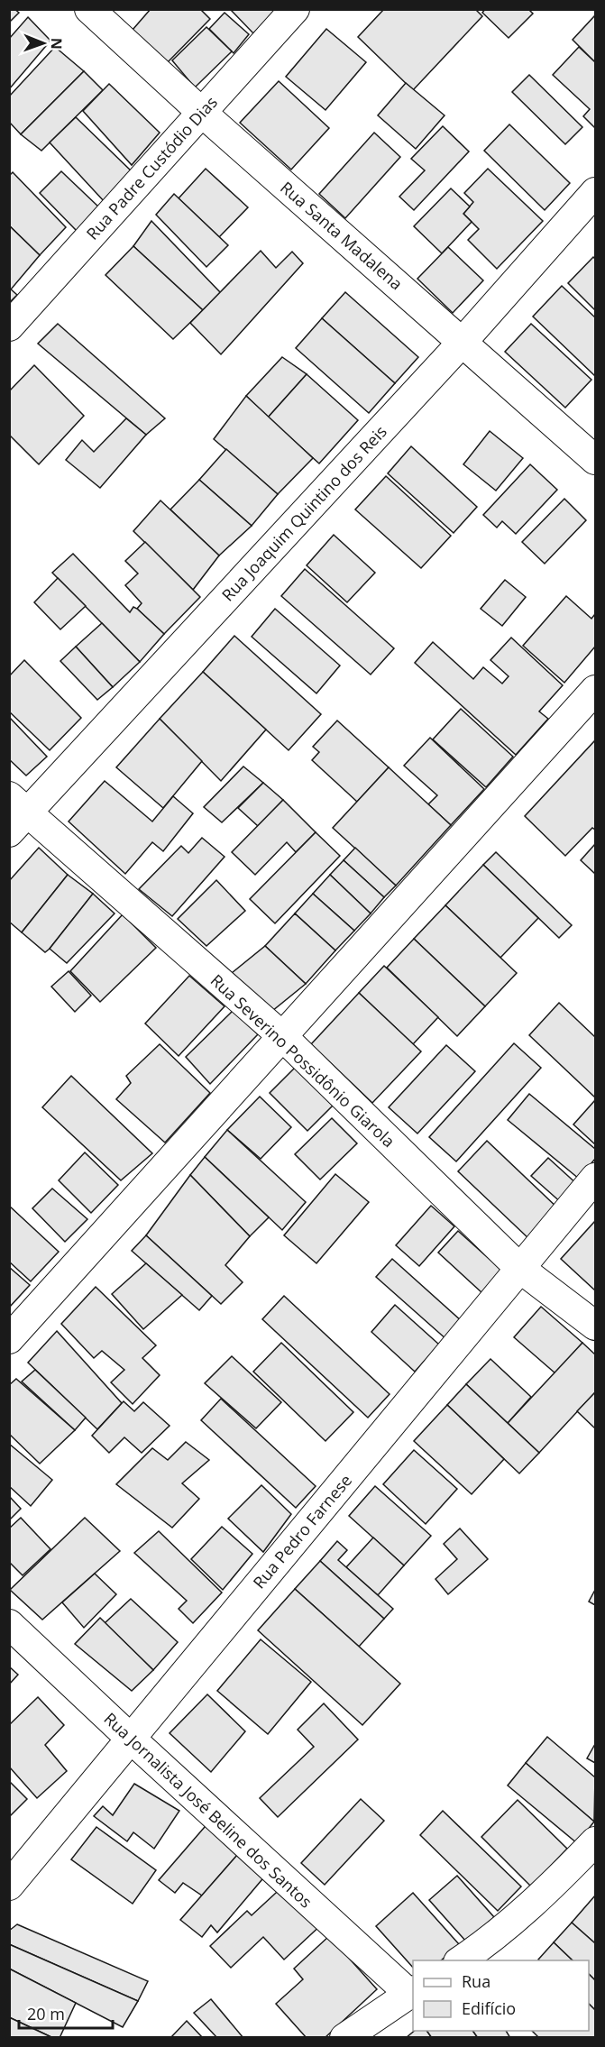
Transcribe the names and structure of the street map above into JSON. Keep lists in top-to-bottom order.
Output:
{
  "streets": {
    "street": [
      "Rua Padre Custódio Dias",
      "Rua Santa Madalena",
      "Rua Joaquim Quintino dos Reis",
      "Rua Severino Possidônio Giarola",
      "Rua Pedro Farnese",
      "Rua Jornalista José Beline dos Santos"
    ]
  },
  "crossings": [
    ["Rua Padre Custódio Dias", "Rua Santa Madalena"],
    ["Rua Santa Madalena", "Rua Joaquim Quintino dos Reis"],
    ["Rua Joaquim Quintino dos Reis", "Rua Severino Possidônio Giarola"],
    ["Rua Severino Possidônio Giarola", "Rua Pedro Farnese"],
    ["Rua Pedro Farnese", "Rua Jornalista José Beline dos Santos"]
  ],
  "legend": ["Rua", "Edifício"],
  "scale_bar": "20 m",
  "north": "right"
}
